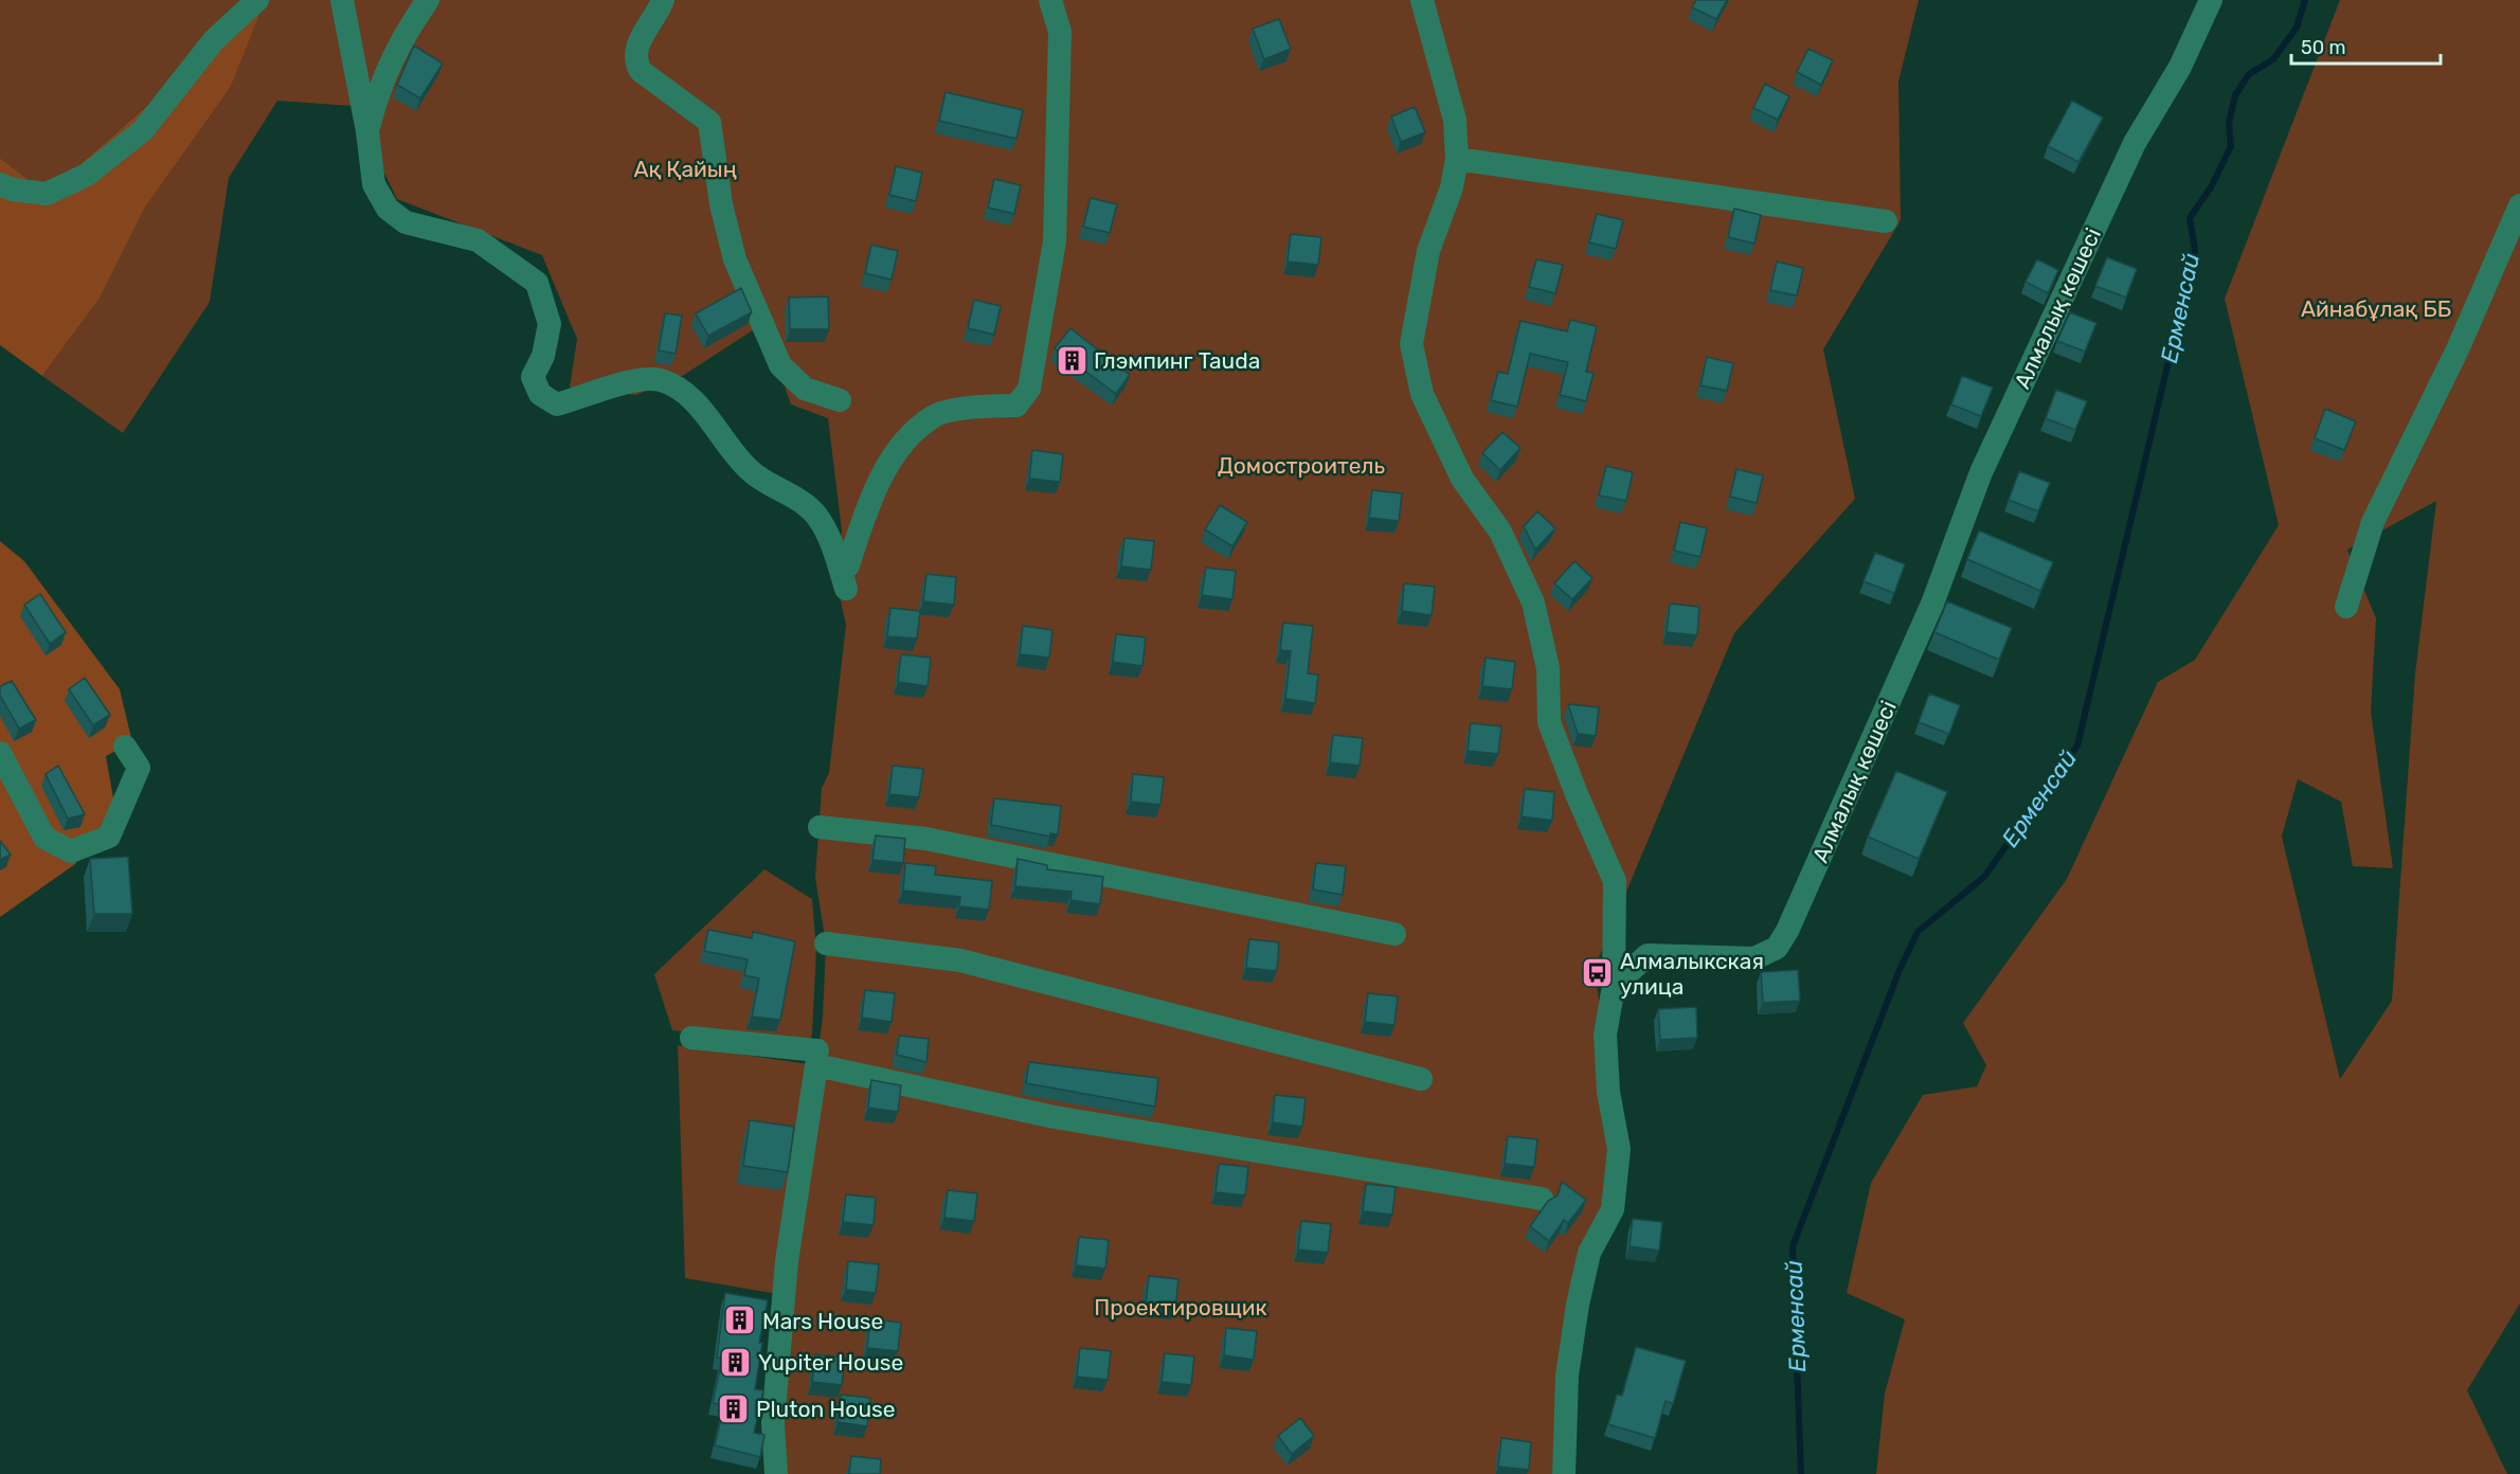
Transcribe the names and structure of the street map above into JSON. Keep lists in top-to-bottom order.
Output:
{
  "streets": {
    "street": ["Алмалық көшесі"]
  },
  "water": ["Ерменсай"],
  "parks": [
    "Ақ Қайың",
    "Айнабұлақ ББ",
    "Домостроитель",
    "Проектировщик"
  ],
  "places": {
    "building": [
      "Глэмпинг Tauda",
      "Mars House",
      "Yupiter House",
      "Pluton House"
    ],
    "bus stop": ["Алмалыкская улица"]
  },
  "scale_bar": "50 m"
}
